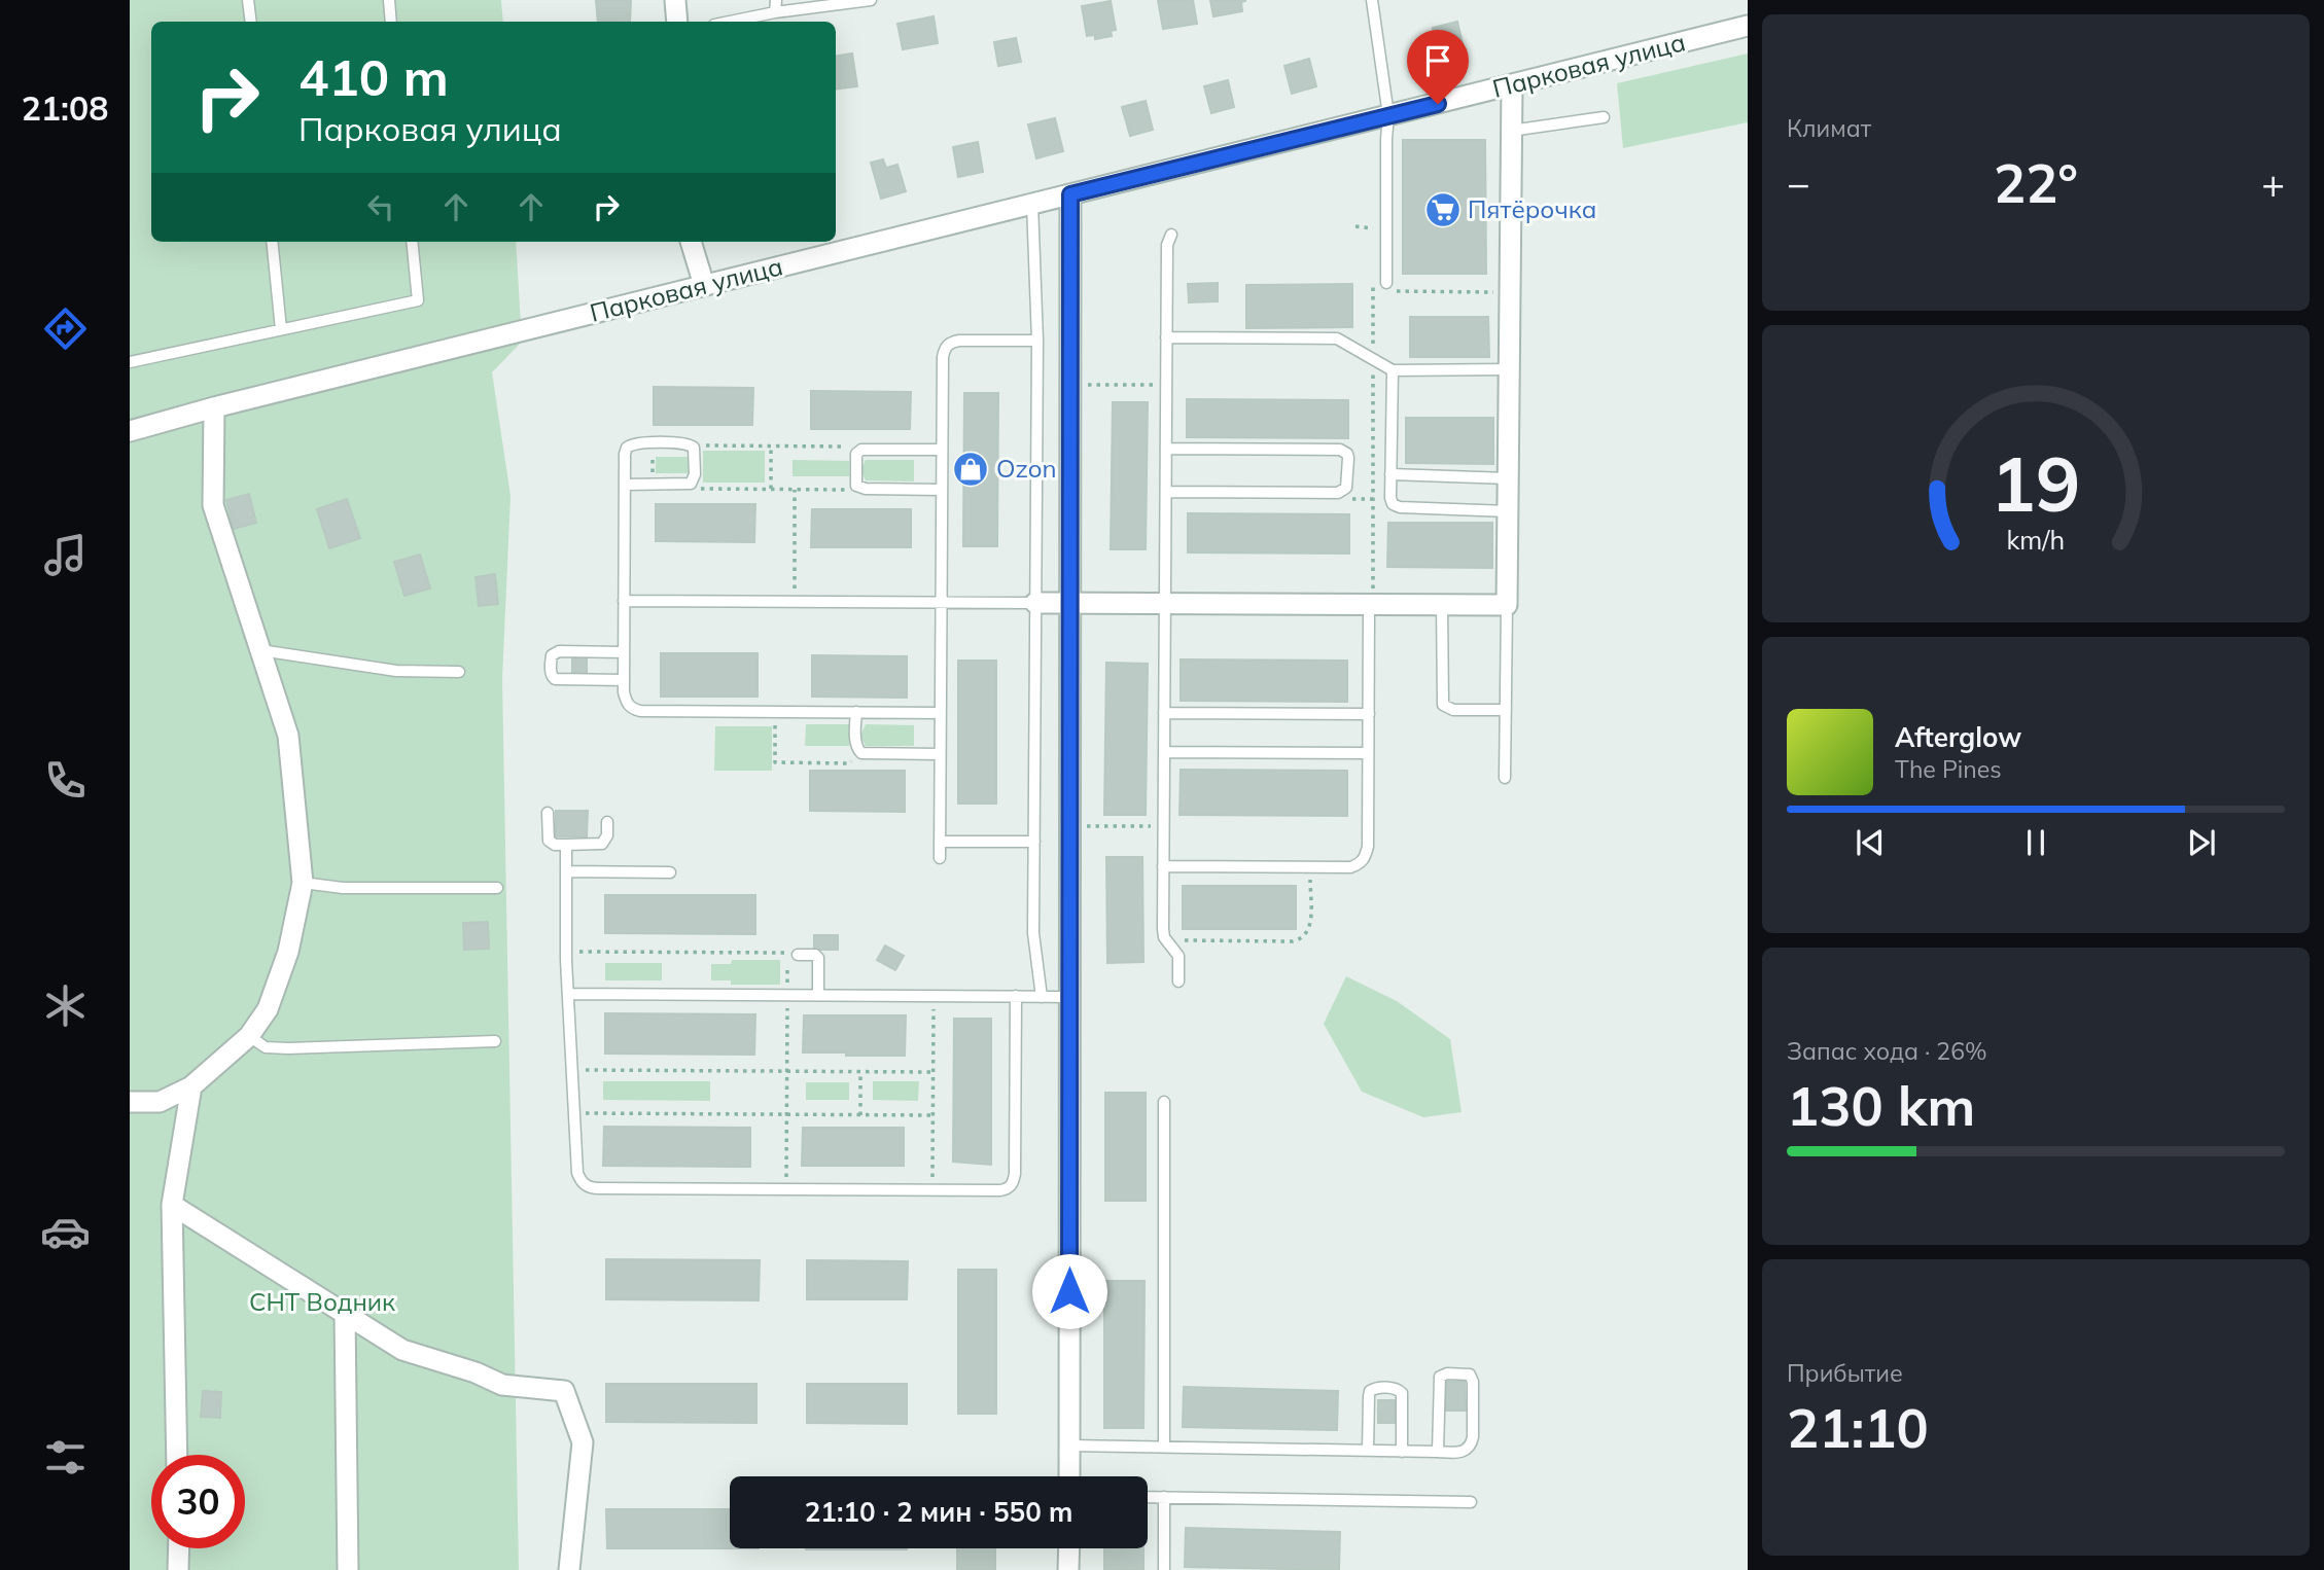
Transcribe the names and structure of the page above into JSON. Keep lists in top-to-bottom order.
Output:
{
  "streets": {
    "street": ["Парковая улица"]
  },
  "parks": ["СНТ Водник"],
  "places": {
    "supermarket": ["Пятёрочка"],
    "shop": ["Ozon"]
  },
  "page": {
    "tabs": "21:08",
    "tile": [
      "Климат",
      ["Запас хода · 26%", "130 km"],
      ["Прибытие", "21:10"]
    ],
    "turn": ["410 m", "Парковая улица"],
    "heat": ["−", "22°", "+"],
    "song": ["Afterglow", "The Pines"],
    "limit": "30",
    "trip": "21:10 · 2 мин · 550 m",
    "gauge": ["19", "km/h"]
  }
}
